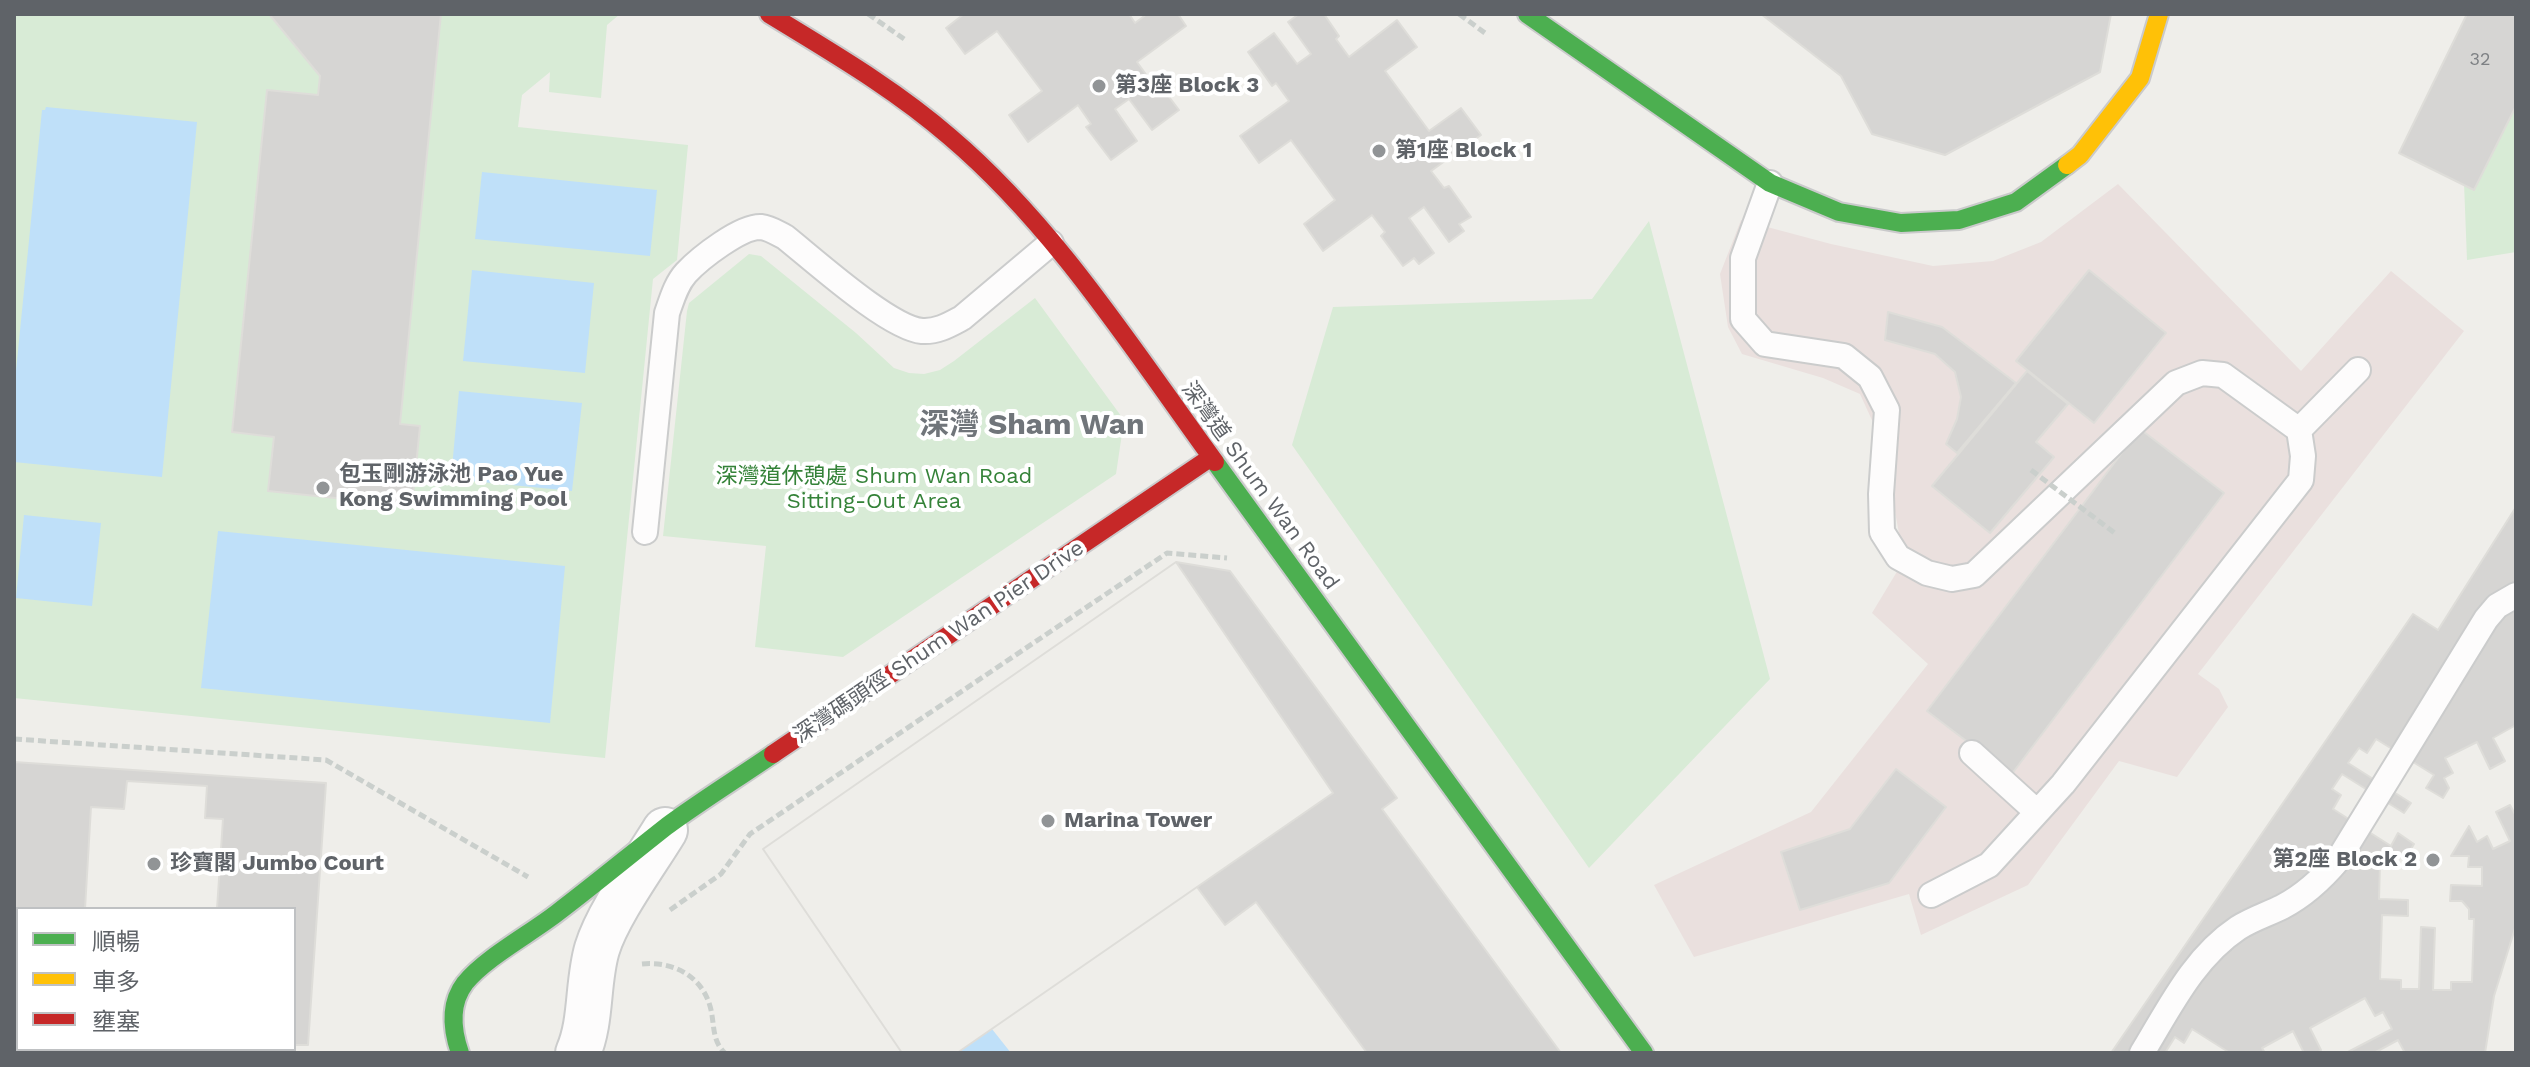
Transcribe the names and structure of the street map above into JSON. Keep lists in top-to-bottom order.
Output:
{
  "streets": {
    "street": ["深灣道 Shum Wan Road", "深灣碼頭徑 Shum Wan Pier Drive"]
  },
  "crossings": [
    ["深灣道 Shum Wan Road", "深灣碼頭徑 Shum Wan Pier Drive"]
  ],
  "districts": ["深灣 Sham Wan"],
  "parks": ["深灣道休憩處 Shum Wan Road Sitting-Out Area"],
  "places": [
    "第3座 Block 3",
    "第1座 Block 1",
    "包玉剛游泳池 Pao Yue Kong Swimming Pool",
    "Marina Tower",
    "第2座 Block 2",
    "珍寶閣 Jumbo Court"
  ],
  "house_numbers": ["32"],
  "legend": ["順暢", "車多", "壅塞"]
}
